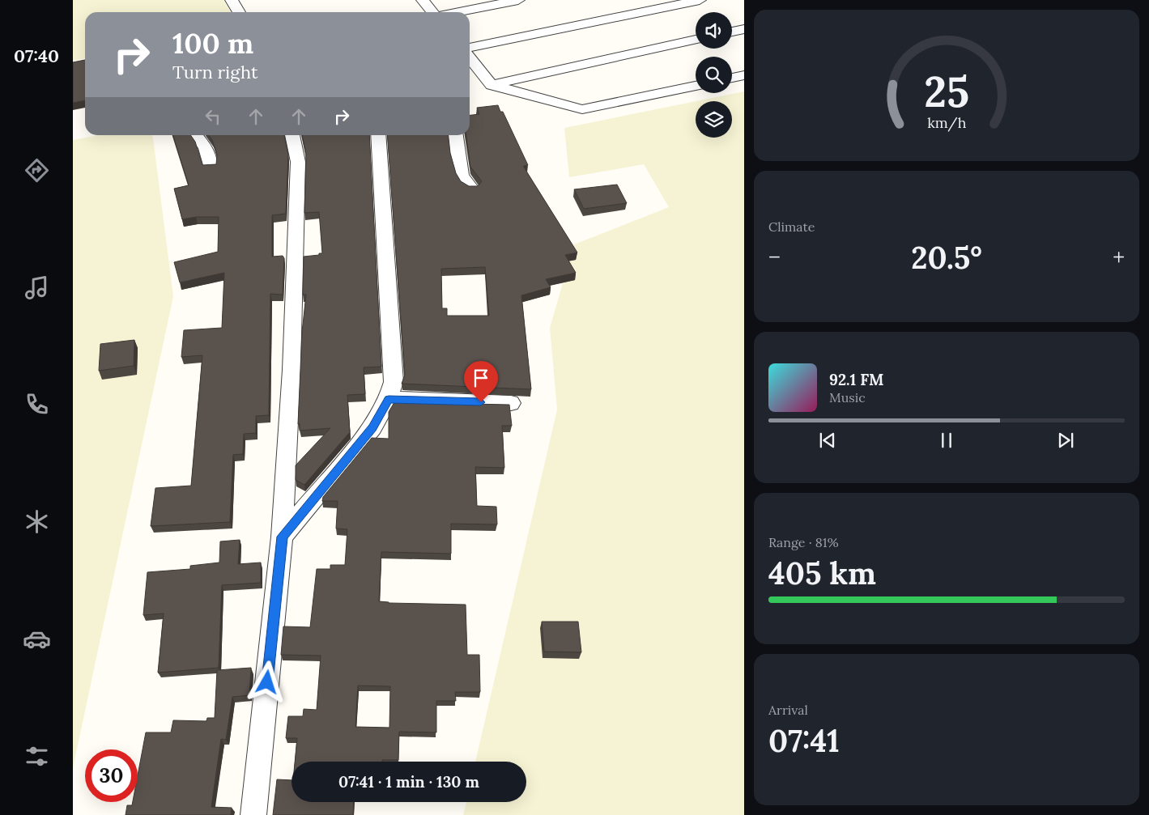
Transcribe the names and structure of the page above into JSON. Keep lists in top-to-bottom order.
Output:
{
  "page": {
    "tabs": "07:40",
    "turn": ["100 m", "Turn right"],
    "tile": [
      "Climate",
      ["Range · 81%", "405 km"],
      ["Arrival", "07:41"]
    ],
    "heat": ["−", "20.5°", "+"],
    "song": ["92.1 FM", "Music"],
    "limit": "30",
    "trip": "07:41 · 1 min · 130 m",
    "gauge": ["25", "km/h"]
  }
}
